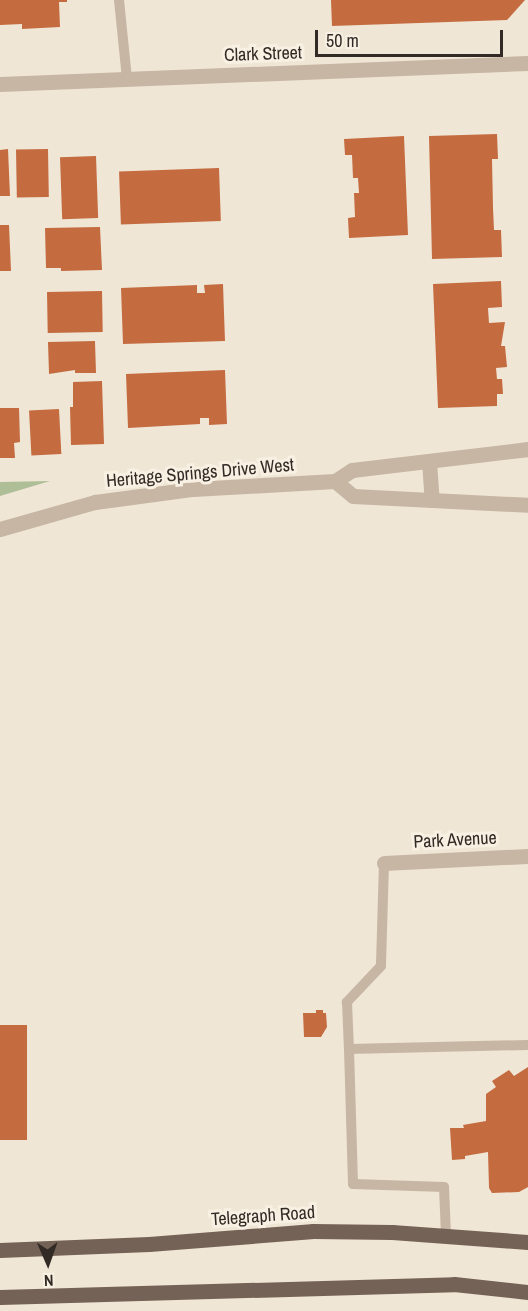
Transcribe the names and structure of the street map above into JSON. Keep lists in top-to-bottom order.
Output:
{
  "streets": {
    "main road": ["Telegraph Road"],
    "street": ["Clark Street", "Heritage Springs Drive West", "Park Avenue"]
  },
  "scale_bar": "50 m",
  "north": "bottom"
}
